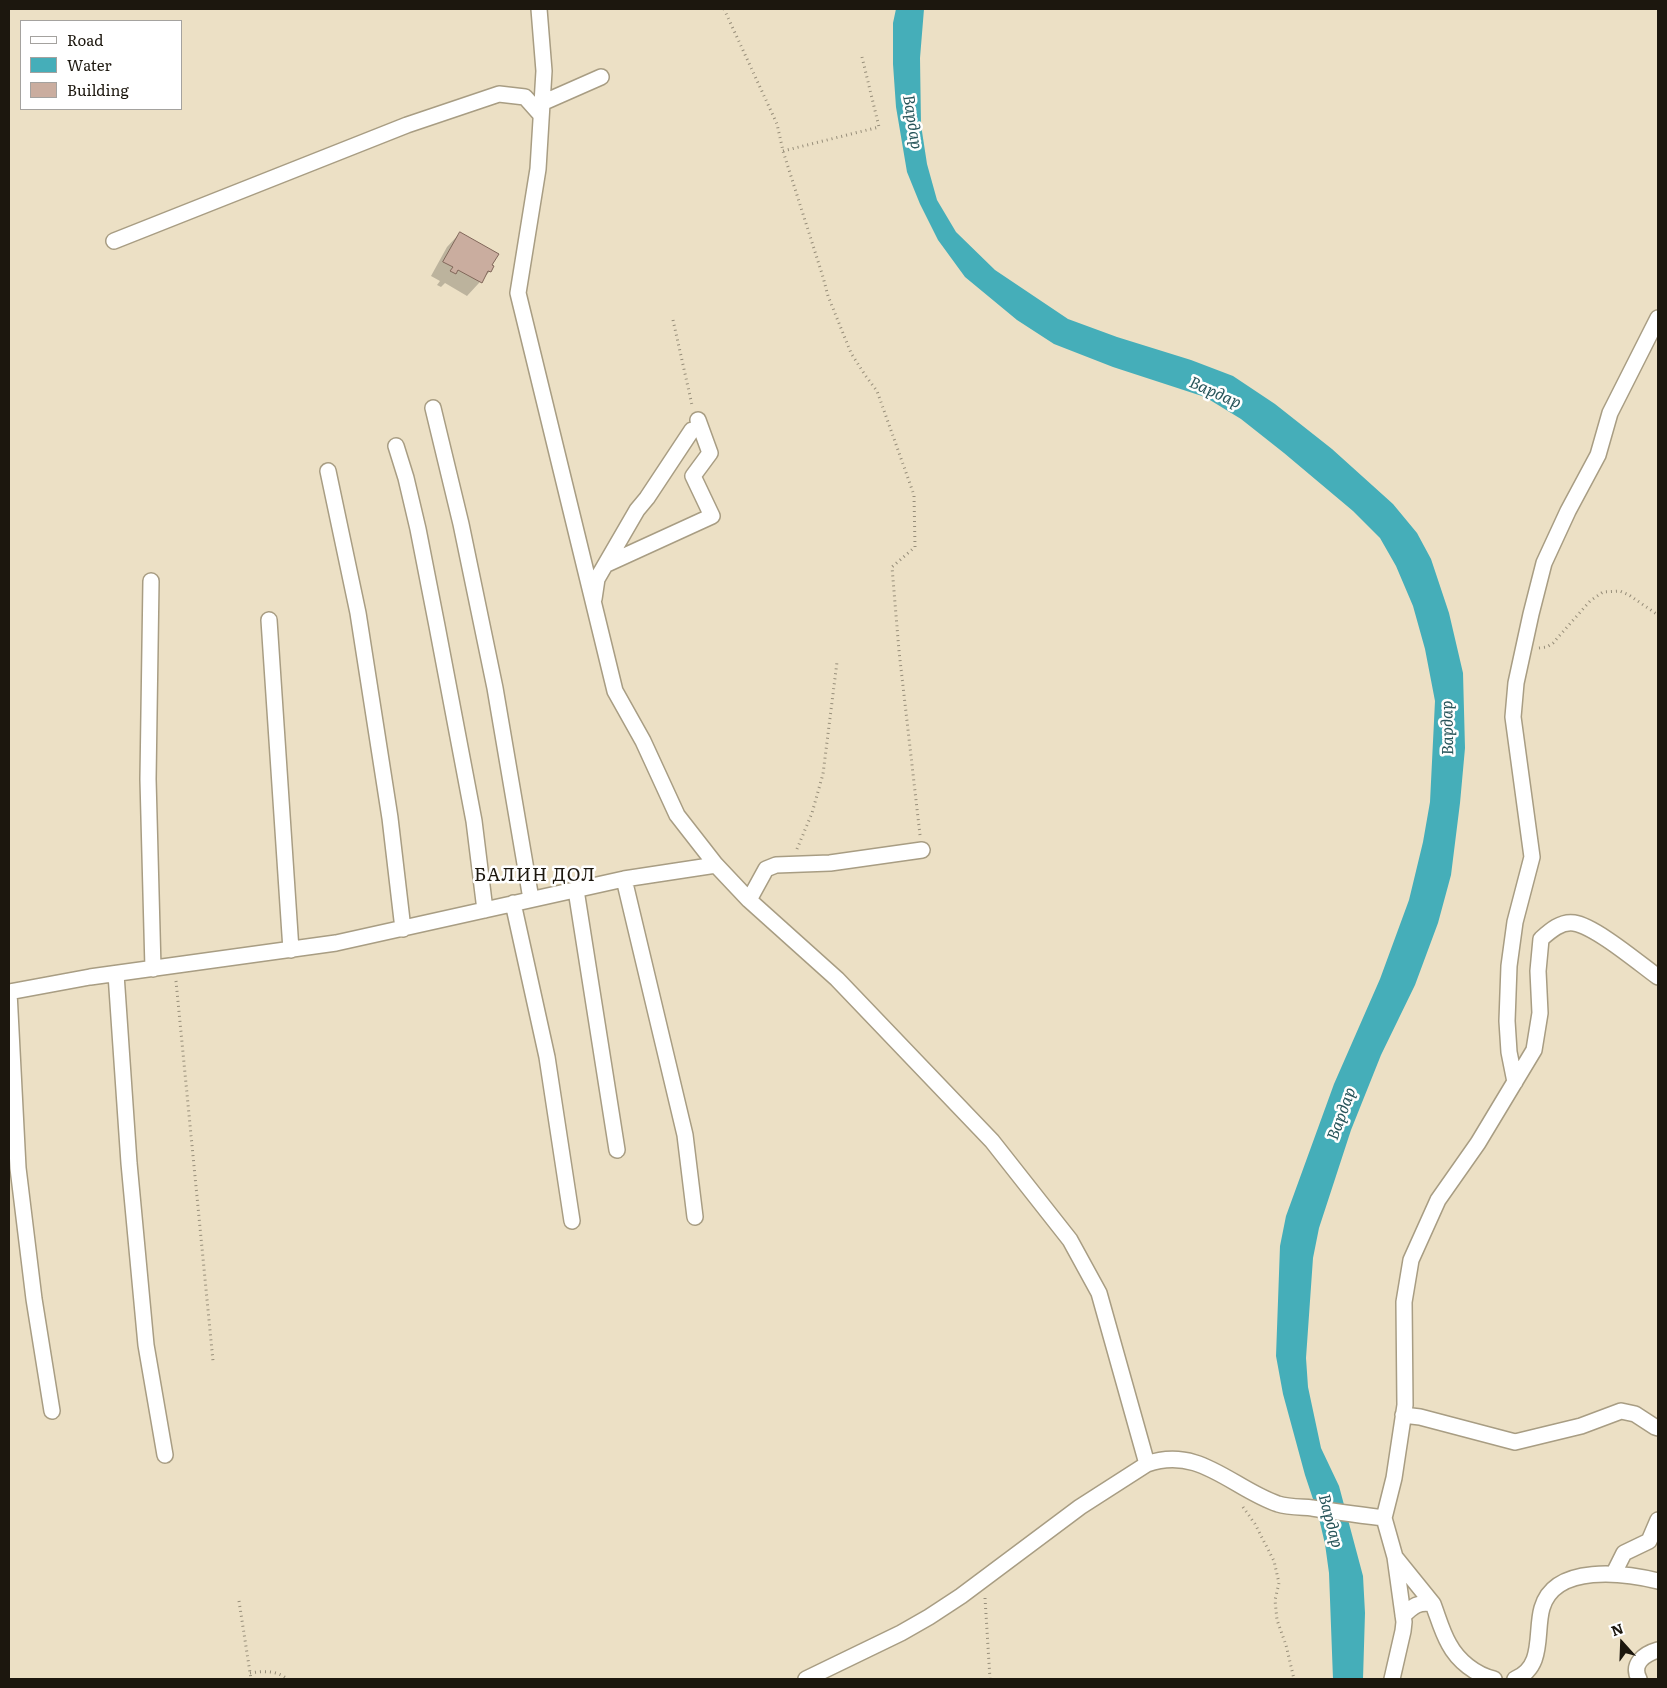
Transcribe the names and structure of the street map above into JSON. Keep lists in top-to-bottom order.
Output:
{
  "districts": ["БАЛИН ДОЛ"],
  "water": ["Вардар"],
  "legend": ["Road", "Water", "Building"],
  "north": "top"
}
